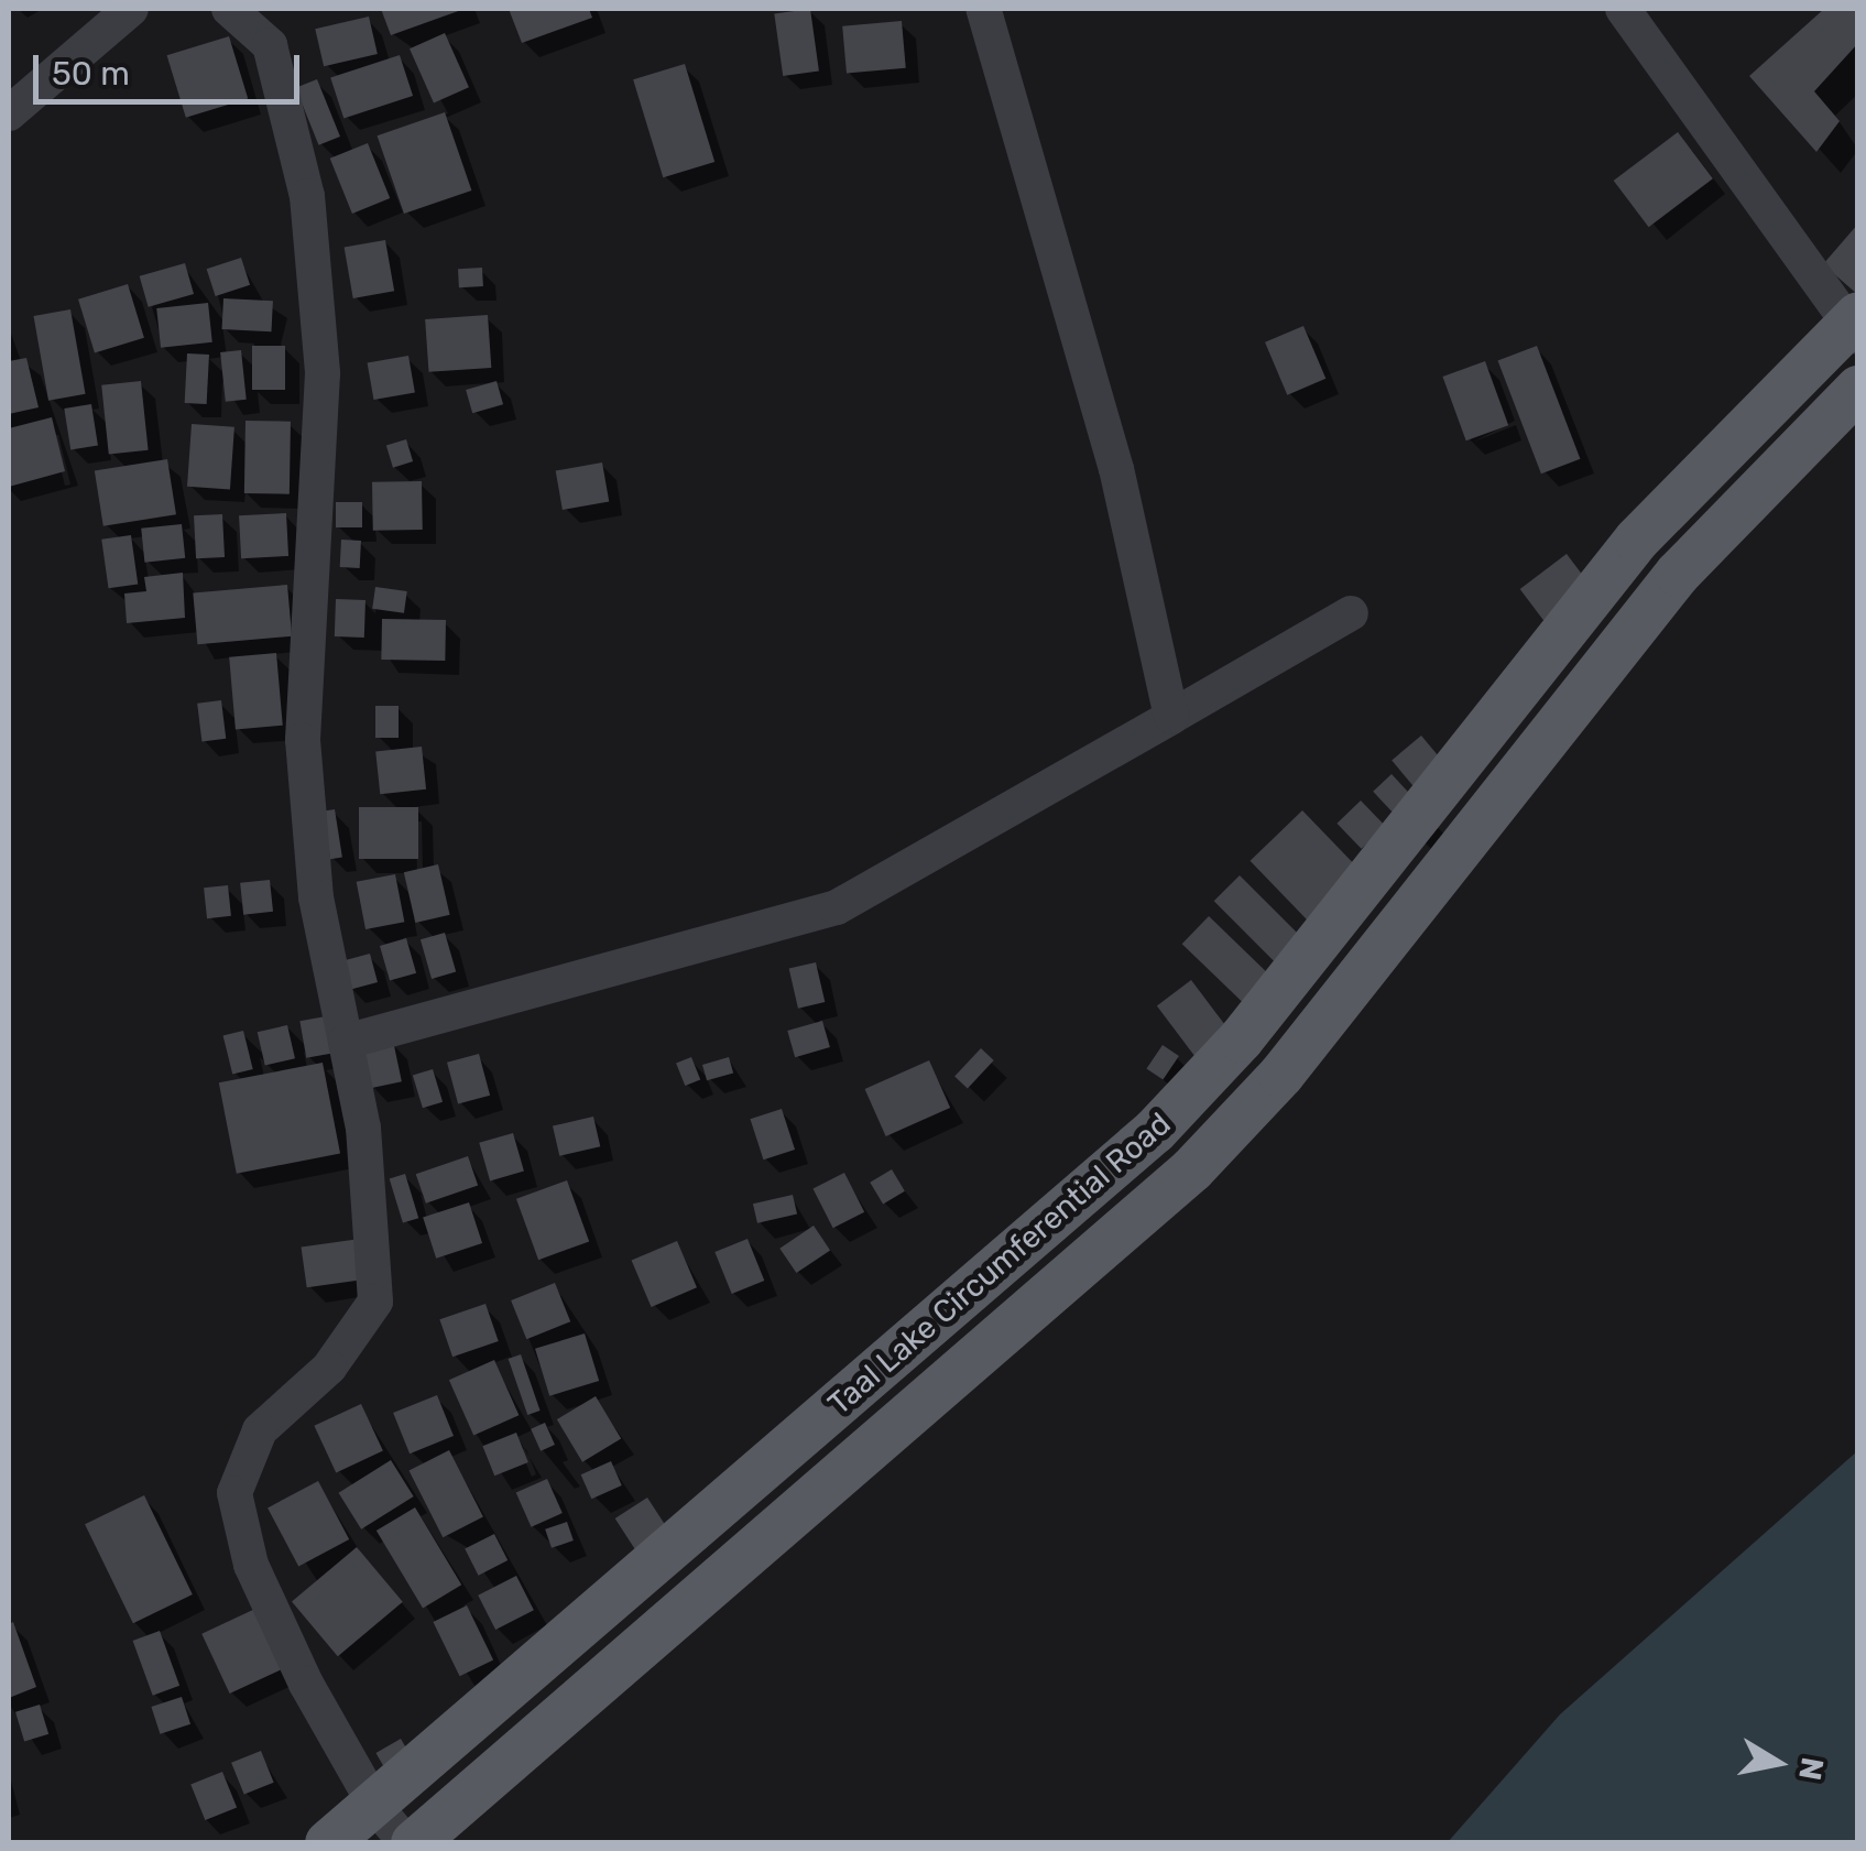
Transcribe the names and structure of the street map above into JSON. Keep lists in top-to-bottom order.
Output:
{
  "streets": {
    "main road": ["Taal Lake Circumferential Road"]
  },
  "scale_bar": "50 m",
  "north": "right"
}
